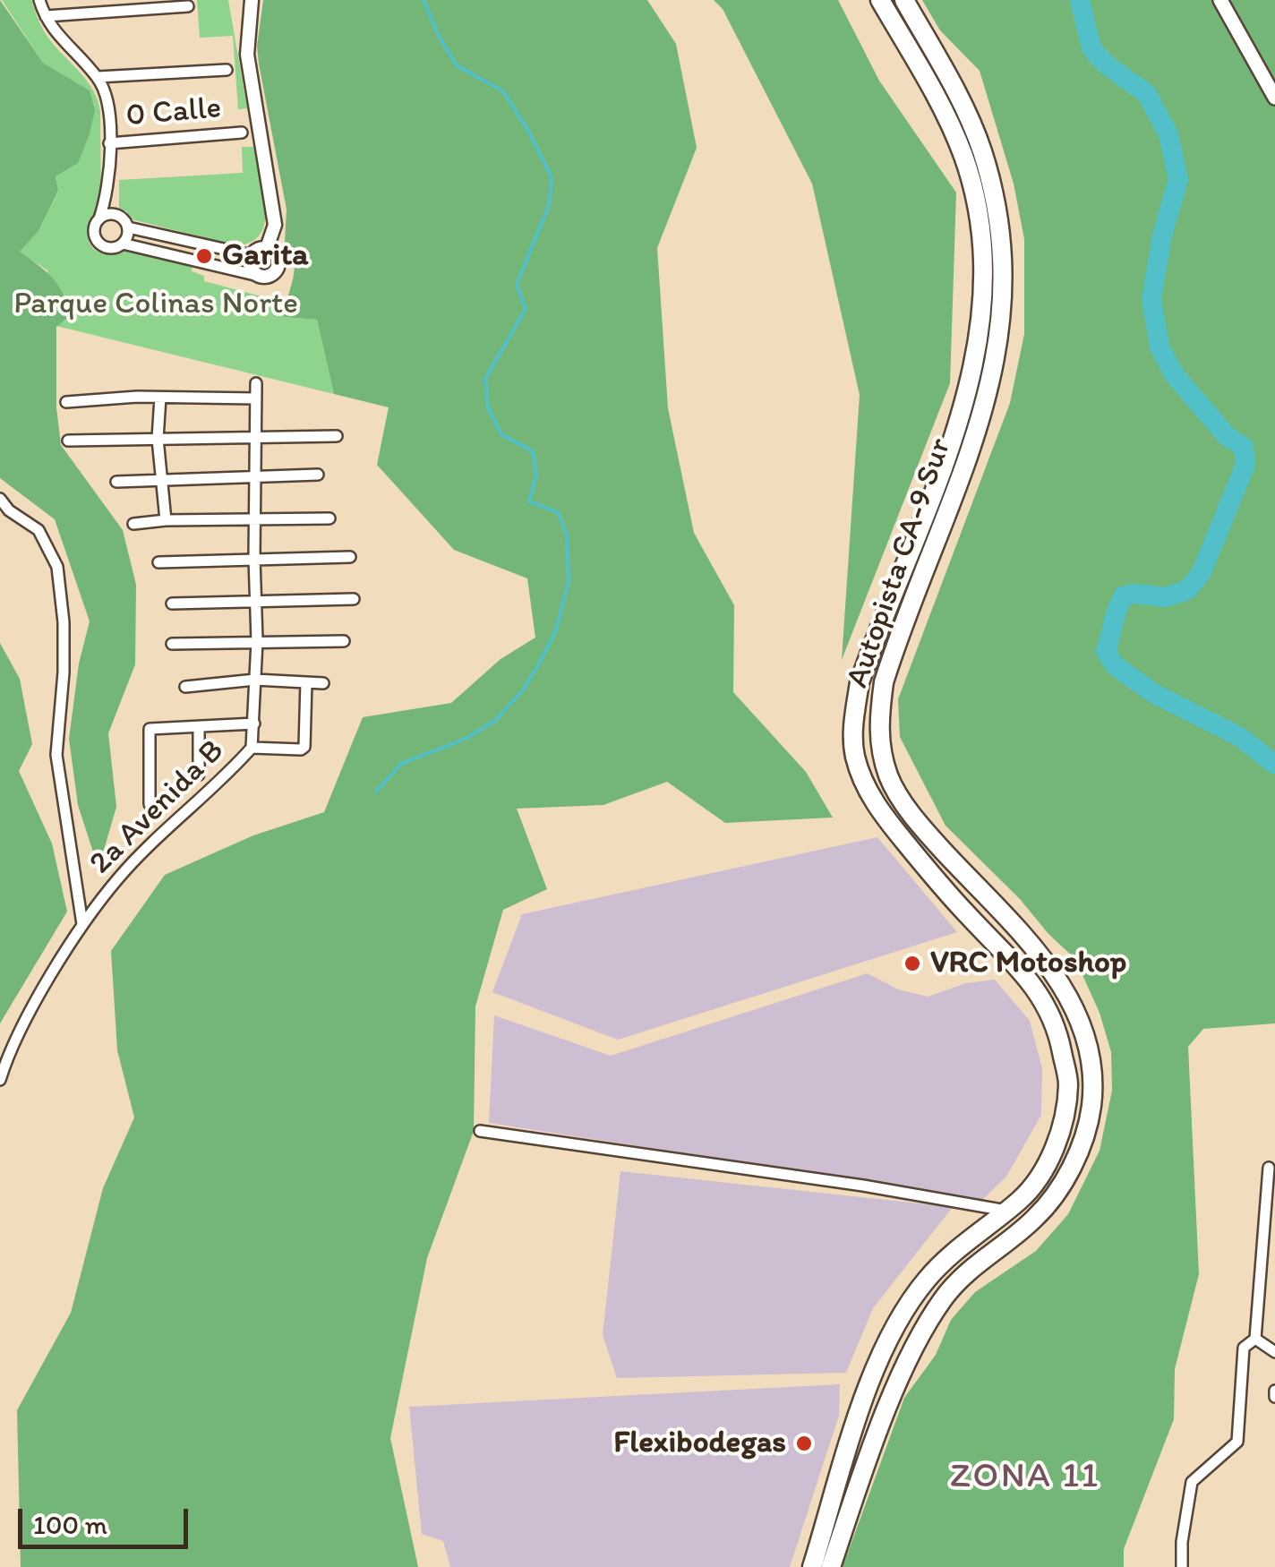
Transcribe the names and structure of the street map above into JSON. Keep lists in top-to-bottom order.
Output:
{
  "streets": {
    "highway": ["Autopista CA-9 Sur"],
    "street": ["0 Calle", "2a Avenida B"]
  },
  "districts": ["ZONA 11"],
  "parks": ["Parque Colinas Norte"],
  "places": ["Garita", "VRC Motoshop", "Flexibodegas"],
  "scale_bar": "100 m"
}
